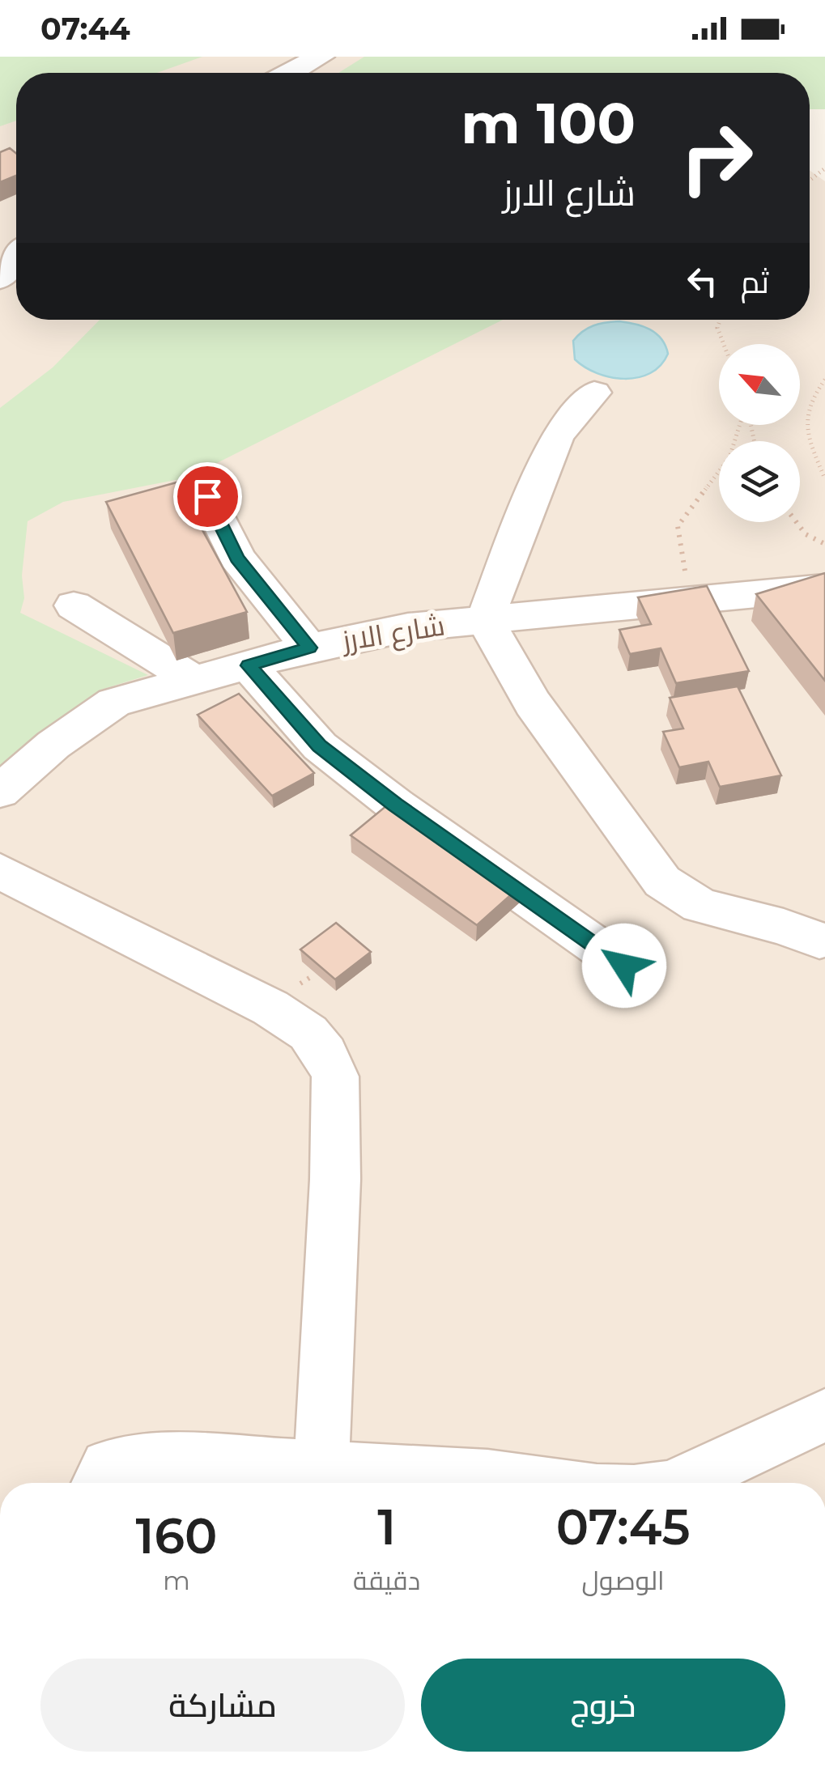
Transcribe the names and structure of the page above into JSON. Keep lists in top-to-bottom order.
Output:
{
  "streets": {
    "street": ["شارع الارز"]
  },
  "north": "top left",
  "page": {
    "status": "07:44",
    "turn": ["100 m", "شارع الارز"],
    "then": "ثم",
    "eta": [
      "07:45",
      "الوصول",
      "1",
      "دقيقة",
      "160",
      "m"
    ],
    "buttons": ["خروج", "مشاركة"]
  }
}
